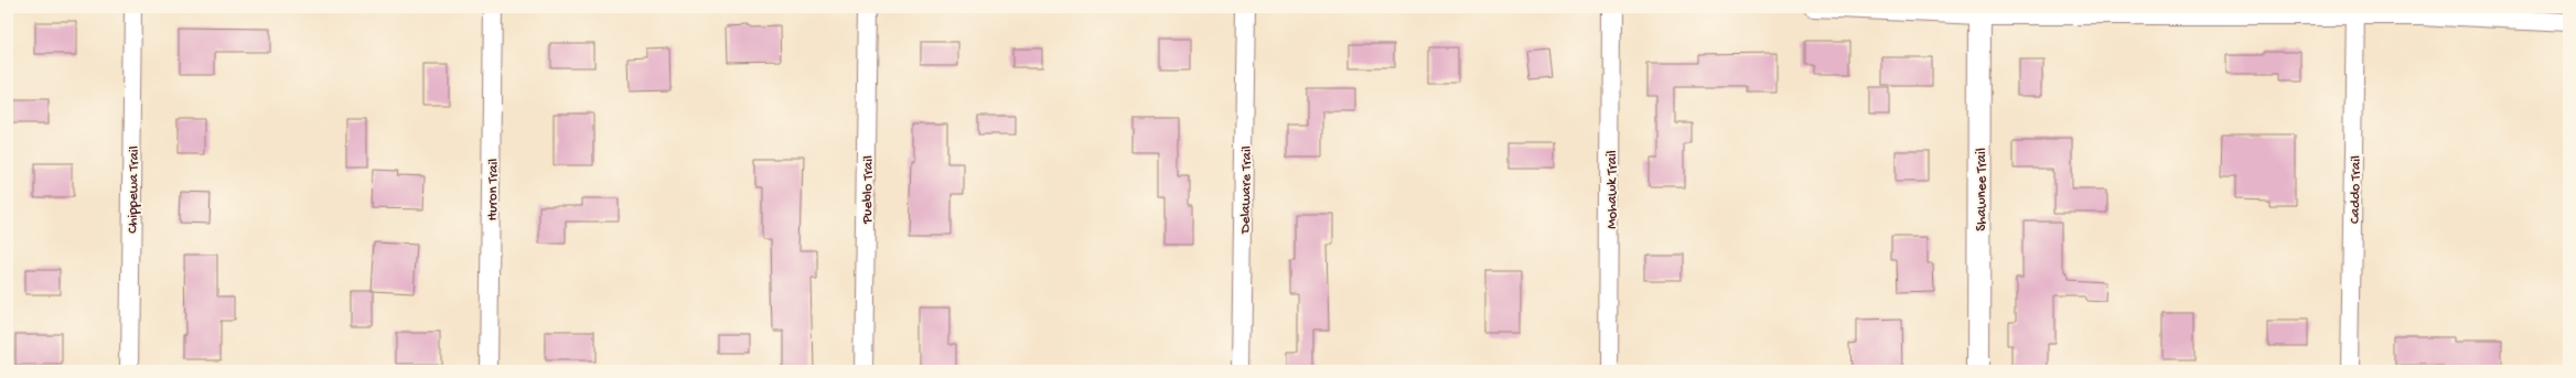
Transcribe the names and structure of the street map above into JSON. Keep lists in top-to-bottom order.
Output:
{
  "streets": {
    "street": [
      "Chippewa Trail",
      "Huron Trail",
      "Pueblo Trail",
      "Delaware Trail",
      "Mohawk Trail",
      "Shawnee Trail",
      "Caddo Trail"
    ]
  }
}
